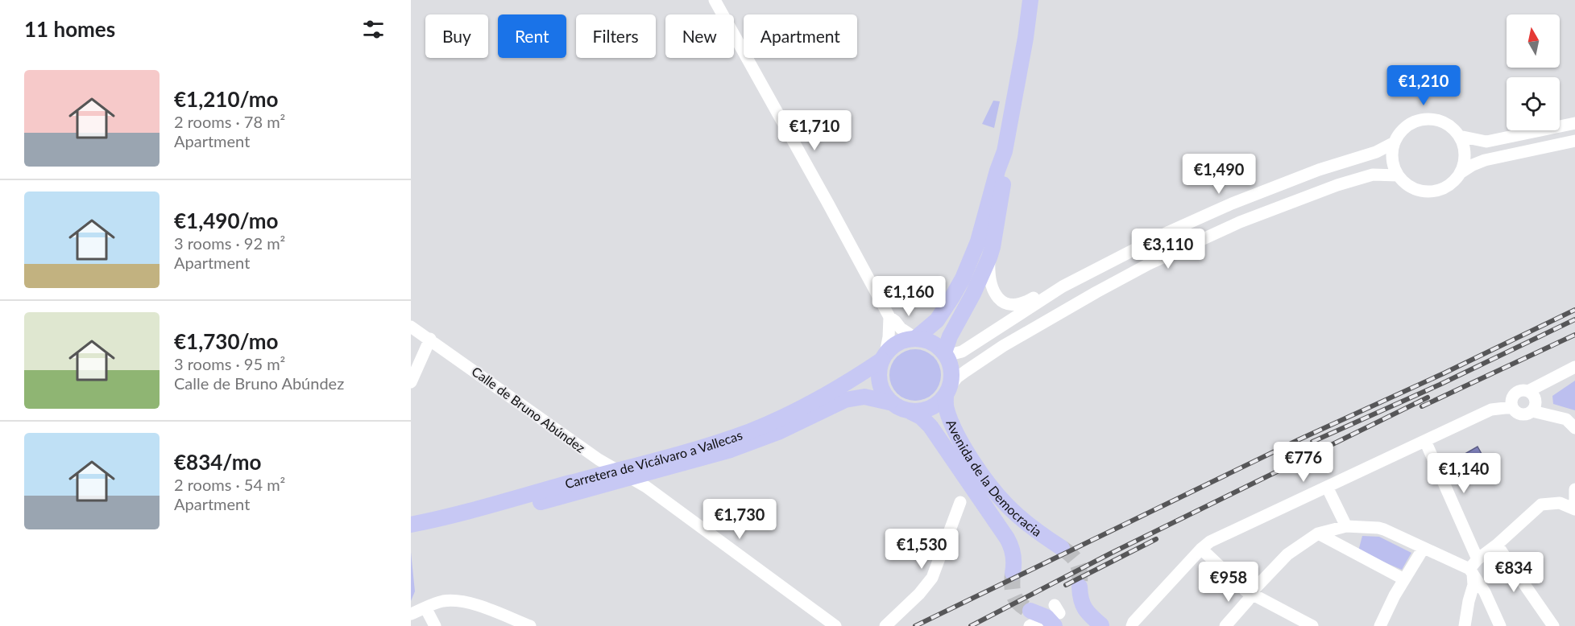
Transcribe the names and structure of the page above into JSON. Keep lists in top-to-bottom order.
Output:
{
  "streets": {
    "main road": ["Carretera de Vicálvaro a Vallecas", "Avenida de la Democracia"],
    "street": ["Calle de Bruno Abúndez"]
  },
  "crossings": [
    ["Calle de Bruno Abúndez", "Carretera de Vicálvaro a Vallecas"],
    ["Carretera de Vicálvaro a Vallecas", "Avenida de la Democracia"]
  ],
  "north": "top",
  "page": {
    "heading": "11 homes",
    "chip": [
      "Buy",
      "Rent",
      "Filters",
      "New",
      "Apartment"
    ],
    "list": [
      {
        "name": "€1,210/mo",
        "note": "2 rooms · 78 m² · Apartment"
      },
      {
        "name": "€1,490/mo",
        "note": "3 rooms · 92 m² · Apartment"
      },
      {
        "name": "€1,730/mo",
        "note": "3 rooms · 95 m² · Calle de Bruno Abúndez"
      },
      {
        "name": "€834/mo",
        "note": "2 rooms · 54 m² · Apartment"
      }
    ],
    "price": [
      "€1,210",
      "€1,710",
      "€1,490",
      "€3,110",
      "€1,160",
      "€776",
      "€1,140",
      "€1,730",
      "€1,530",
      "€834",
      "€958"
    ]
  }
}
